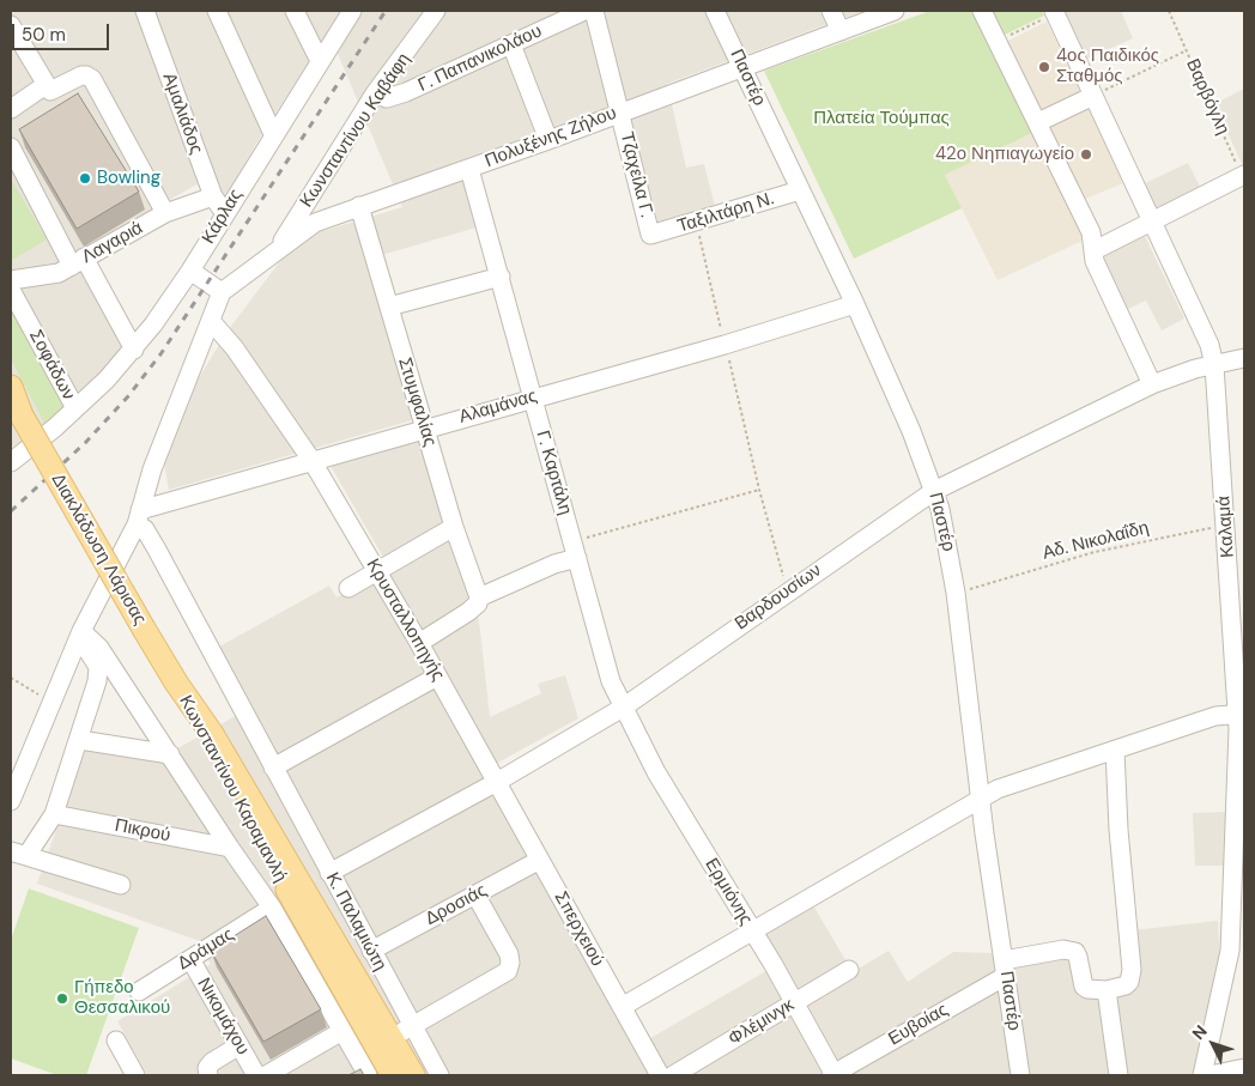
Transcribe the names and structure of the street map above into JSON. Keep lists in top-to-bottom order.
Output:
{
  "streets": {
    "main road": ["Διακλάδωση Λάρισας", "Κωνσταντίνου Καραμανλή"],
    "street": [
      "Γ. Παπανικολάου",
      "Παστέρ",
      "Αμαλιάδος",
      "Κωνσταντίνου Καβάφη",
      "Πολυξένης Ζήλου",
      "Τζαχείλα Γ.",
      "Ταξιλτάρη Ν.",
      "Κάρλας",
      "Λαγαριά",
      "Σοφάδων",
      "Στυμφαλίας",
      "Αλαμάνας",
      "Γ. Καρτάλη",
      "Καλαμά",
      "Βαρδουσίων",
      "Κρυσταλλοπηγής",
      "Πικρού",
      "Ερμιόνης",
      "Δροσιάς",
      "Κ. Παλαμιώτη",
      "Σπερχειού",
      "Δράμας",
      "Νικομάχου",
      "Φλέμινγκ",
      "Ευβοίας"
    ],
    "path": ["Βαρβόγλη", "Αδ. Νικολαΐδη"]
  },
  "crossings": [
    ["Γ. Παπανικολάου", "Κωνσταντίνου Καβάφη"],
    ["Παστέρ", "Πολυξένης Ζήλου"],
    ["Παστέρ", "Ταξιλτάρη Ν."],
    ["Παστέρ", "Αλαμάνας"],
    ["Παστέρ", "Αδ. Νικολαΐδη"],
    ["Παστέρ", "Βαρδουσίων"],
    ["Παστέρ", "Ευβοίας"],
    ["Αμαλιάδος", "Κάρλας"],
    ["Αμαλιάδος", "Λαγαριά"],
    ["Κωνσταντίνου Καβάφη", "Πολυξένης Ζήλου"],
    ["Πολυξένης Ζήλου", "Τζαχείλα Γ."],
    ["Πολυξένης Ζήλου", "Στυμφαλίας"],
    ["Πολυξένης Ζήλου", "Γ. Καρτάλη"],
    ["Τζαχείλα Γ.", "Ταξιλτάρη Ν."],
    ["Κάρλας", "Σοφάδων"],
    ["Στυμφαλίας", "Αλαμάνας"],
    ["Αλαμάνας", "Γ. Καρτάλη"],
    ["Αλαμάνας", "Κρυσταλλοπηγής"],
    ["Αλαμάνας", "Κ. Παλαμιώτη"],
    ["Γ. Καρτάλη", "Βαρδουσίων"],
    ["Γ. Καρτάλη", "Ερμιόνης"],
    ["Καλαμά", "Αδ. Νικολαΐδη"],
    ["Καλαμά", "Βαρδουσίων"],
    ["Διακλάδωση Λάρισας", "Κωνσταντίνου Καραμανλή"],
    ["Βαρδουσίων", "Κρυσταλλοπηγής"],
    ["Βαρδουσίων", "Ερμιόνης"],
    ["Βαρδουσίων", "Κ. Παλαμιώτη"],
    ["Βαρδουσίων", "Σπερχειού"],
    ["Κρυσταλλοπηγής", "Σπερχειού"],
    ["Κωνσταντίνου Καραμανλή", "Πικρού"],
    ["Κωνσταντίνου Καραμανλή", "Δράμας"],
    ["Ερμιόνης", "Φλέμινγκ"],
    ["Ερμιόνης", "Ευβοίας"],
    ["Δροσιάς", "Κ. Παλαμιώτη"],
    ["Δροσιάς", "Σπερχειού"],
    ["Δράμας", "Νικομάχου"]
  ],
  "parks": ["Πλατεία Τούμπας"],
  "places": [
    "4ος Παιδικός Σταθμός",
    "42ο Νηπιαγωγείο",
    "Bowling",
    "Γήπεδο Θεσσαλικού"
  ],
  "scale_bar": "50 m",
  "north": "top left"
}
